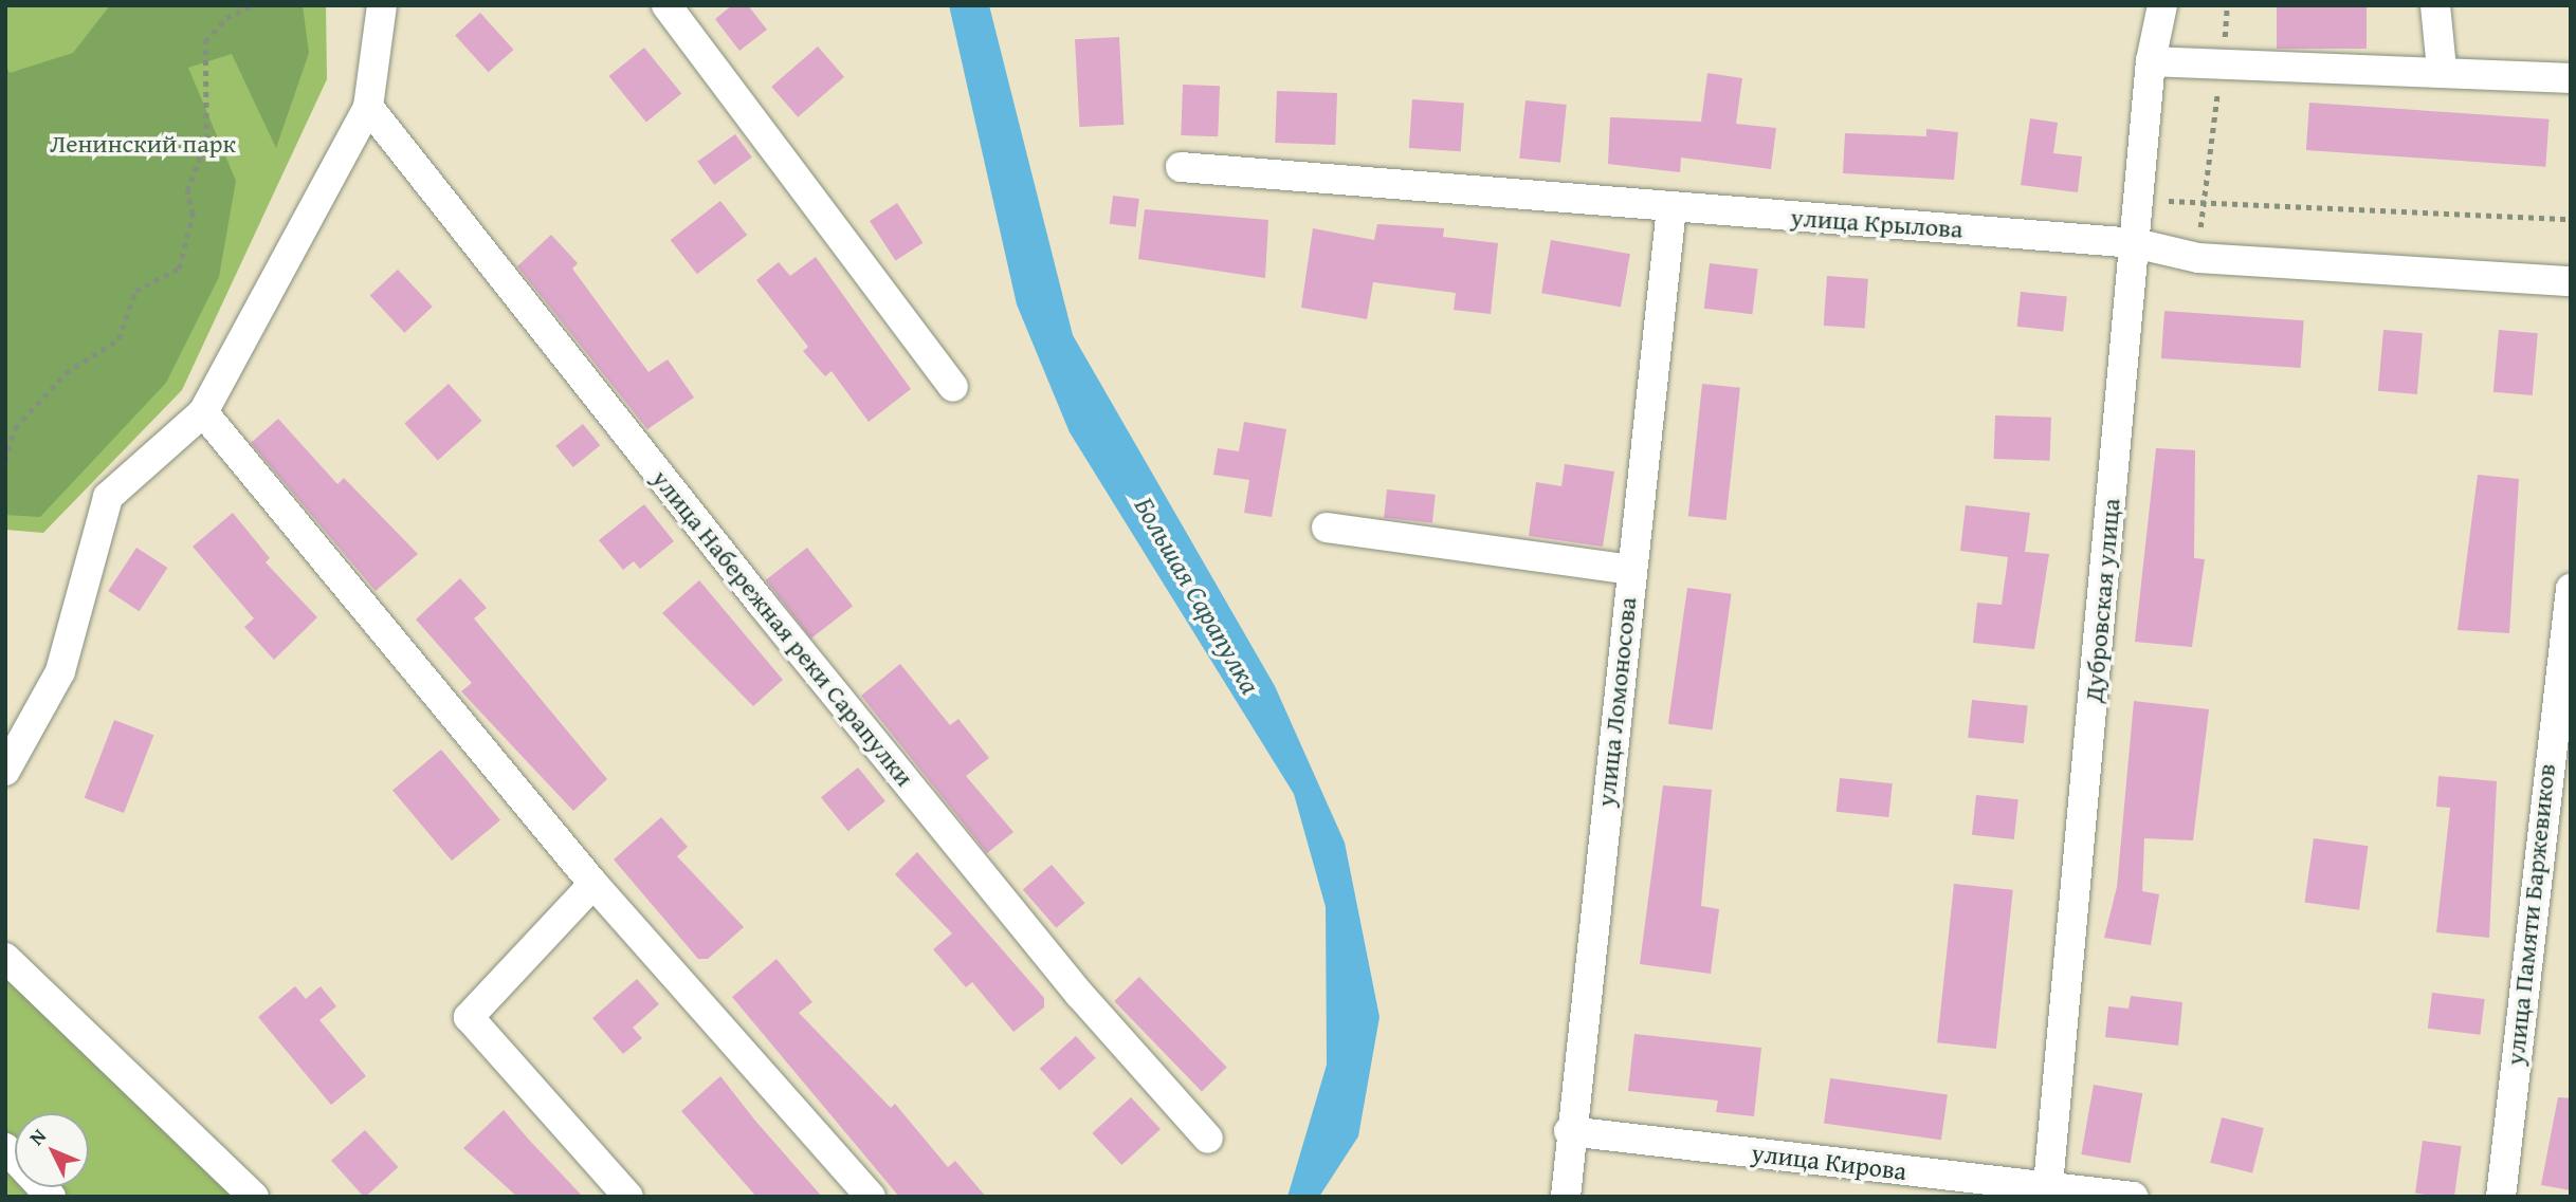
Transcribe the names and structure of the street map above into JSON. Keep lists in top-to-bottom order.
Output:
{
  "streets": {
    "street": [
      "улица Крылова",
      "Дубровская улица",
      "улица Набережная реки Сарапулки",
      "улица Ломоносова",
      "улица Памяти Баржевиков",
      "улица Кирова"
    ]
  },
  "crossings": [
    ["улица Крылова", "Дубровская улица"],
    ["улица Крылова", "улица Ломоносова"],
    ["Дубровская улица", "улица Кирова"],
    ["улица Ломоносова", "улица Кирова"]
  ],
  "water": ["Большая Сарапулка"],
  "parks": ["Ленинский парк"],
  "north": "top left"
}
